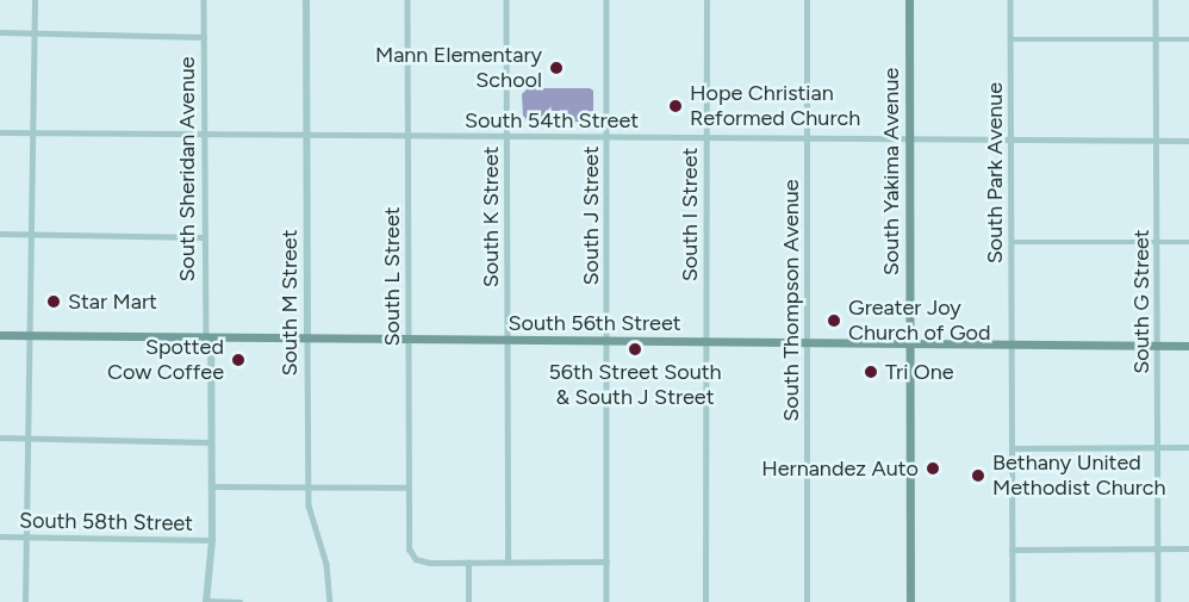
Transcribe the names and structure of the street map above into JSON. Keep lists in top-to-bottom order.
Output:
{
  "streets": {
    "main road": ["South Yakima Avenue", "South 56th Street"],
    "street": [
      "South 54th Street",
      "South Sheridan Avenue",
      "South Park Avenue",
      "South I Street",
      "South J Street",
      "South K Street",
      "South L Street",
      "South Thompson Avenue",
      "South G Street",
      "South M Street",
      "South 58th Street"
    ]
  },
  "crossings": [
    ["South 54th Street", "South Sheridan Avenue"],
    ["South 54th Street", "South Yakima Avenue"],
    ["South 54th Street", "South Park Avenue"],
    ["South 54th Street", "South I Street"],
    ["South 54th Street", "South J Street"],
    ["South 54th Street", "South K Street"],
    ["South 54th Street", "South L Street"],
    ["South 54th Street", "South Thompson Avenue"],
    ["South 54th Street", "South G Street"],
    ["South 54th Street", "South M Street"],
    ["South Sheridan Avenue", "South 56th Street"],
    ["South Sheridan Avenue", "South 58th Street"],
    ["South Yakima Avenue", "South 56th Street"],
    ["South Park Avenue", "South 56th Street"],
    ["South I Street", "South 56th Street"],
    ["South J Street", "South 56th Street"],
    ["South K Street", "South 56th Street"],
    ["South L Street", "South 56th Street"],
    ["South L Street", "South 58th Street"],
    ["South Thompson Avenue", "South 56th Street"],
    ["South G Street", "South 56th Street"],
    ["South M Street", "South 56th Street"],
    ["South M Street", "South 58th Street"]
  ],
  "places": [
    "Mann Elementary School",
    "Hope Christian Reformed Church",
    "Star Mart",
    "Greater Joy Church of God",
    "56th Street South & South J Street",
    "Spotted Cow Coffee",
    "Tri One",
    "Hernandez Auto",
    "Bethany United Methodist Church"
  ]
}
